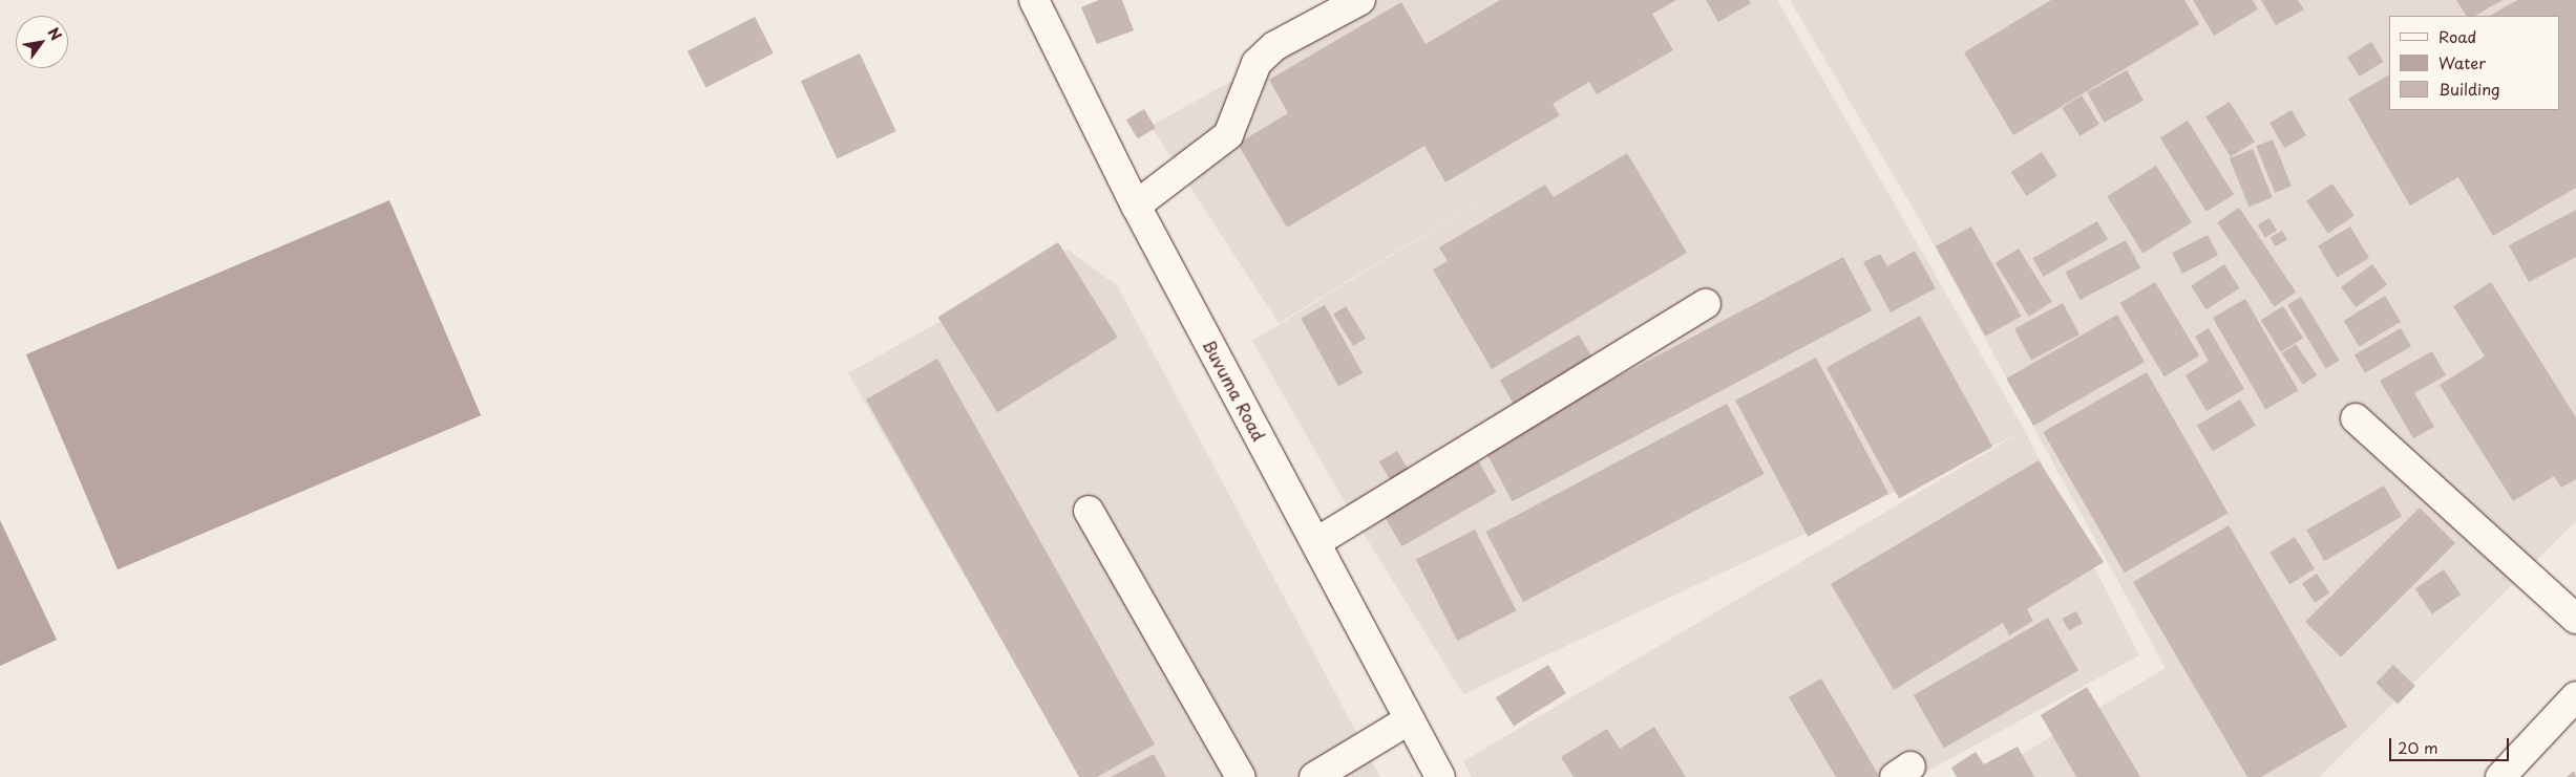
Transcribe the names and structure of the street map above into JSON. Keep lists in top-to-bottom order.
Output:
{
  "streets": {
    "street": ["Buvuma Road"]
  },
  "legend": ["Road", "Water", "Building"],
  "scale_bar": "20 m",
  "north": "top right"
}
